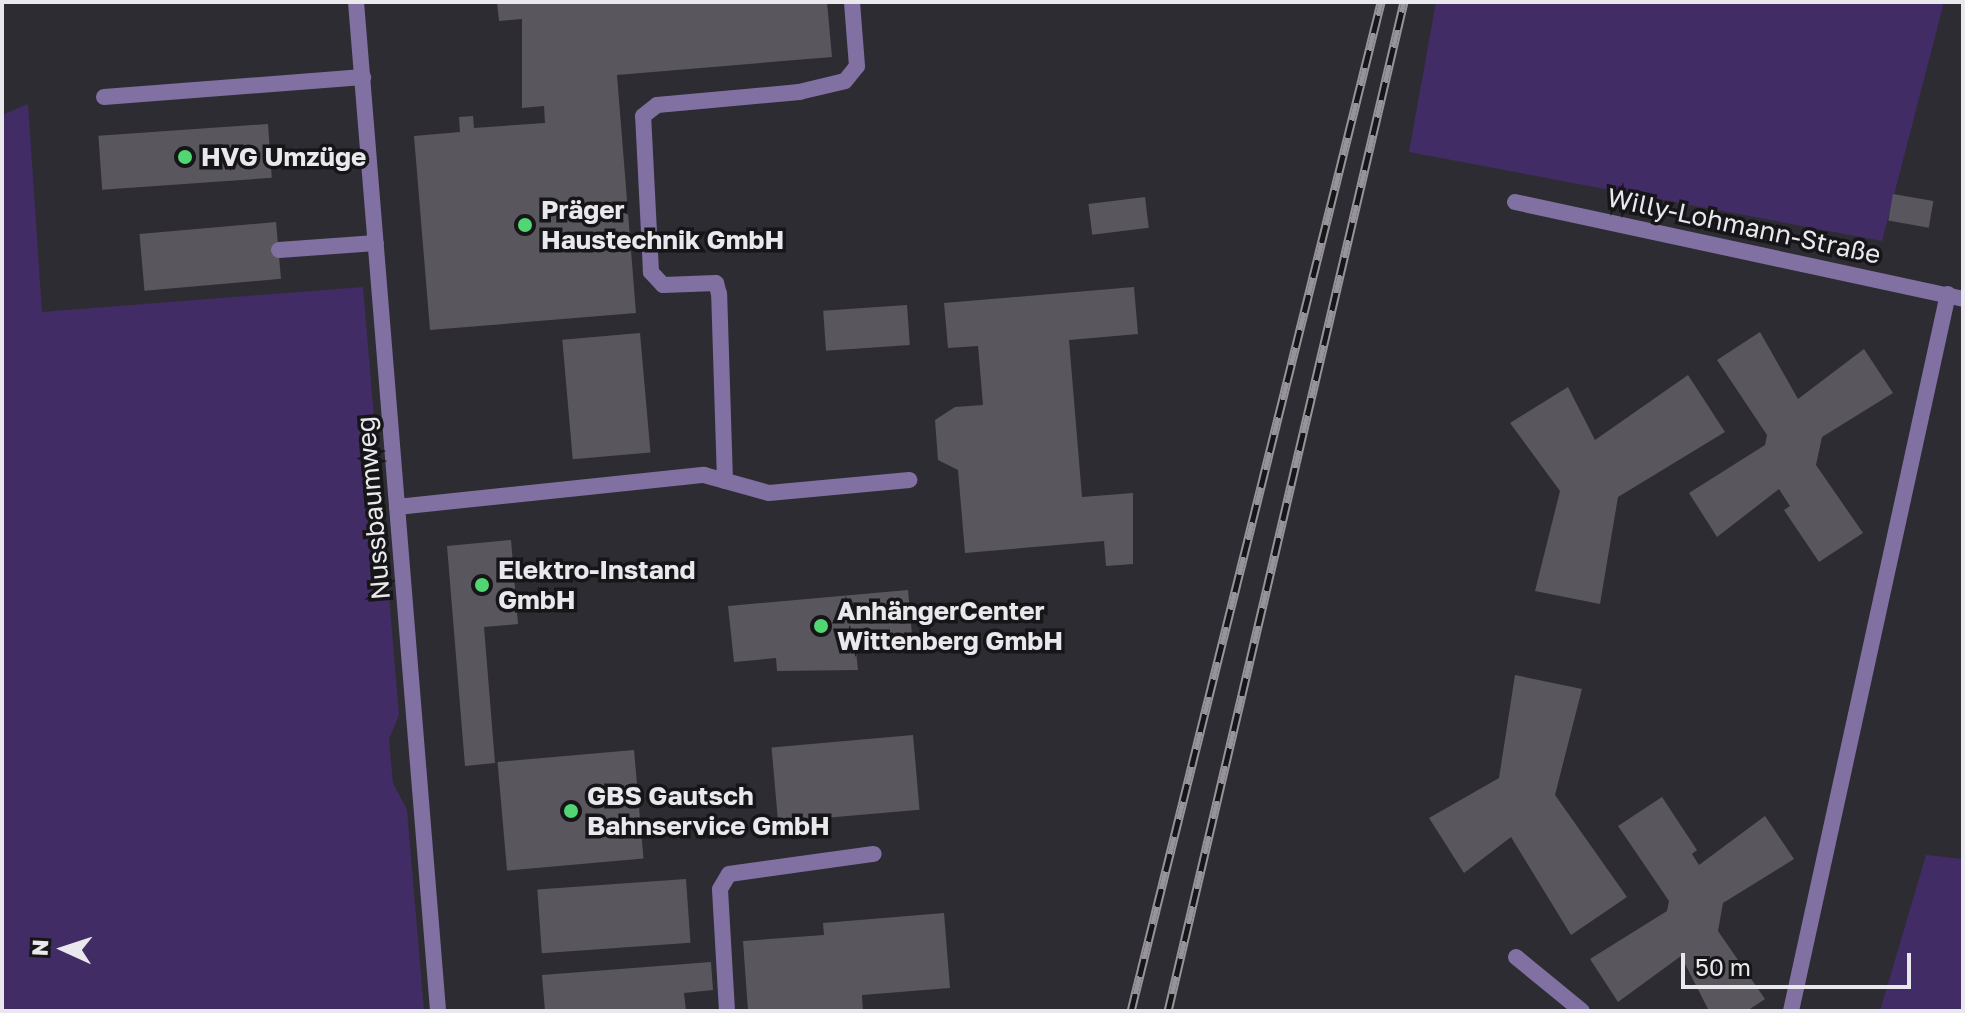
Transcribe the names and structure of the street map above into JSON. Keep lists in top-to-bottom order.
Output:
{
  "streets": {
    "street": ["Willy-Lohmann-Straße", "Nussbaumweg"]
  },
  "places": [
    "HVG Umzüge",
    "Präger Haustechnik GmbH",
    "Elektro-Instand GmbH",
    "AnhängerCenter Wittenberg GmbH",
    "GBS Gautsch Bahnservice GmbH"
  ],
  "scale_bar": "50 m",
  "north": "left"
}
